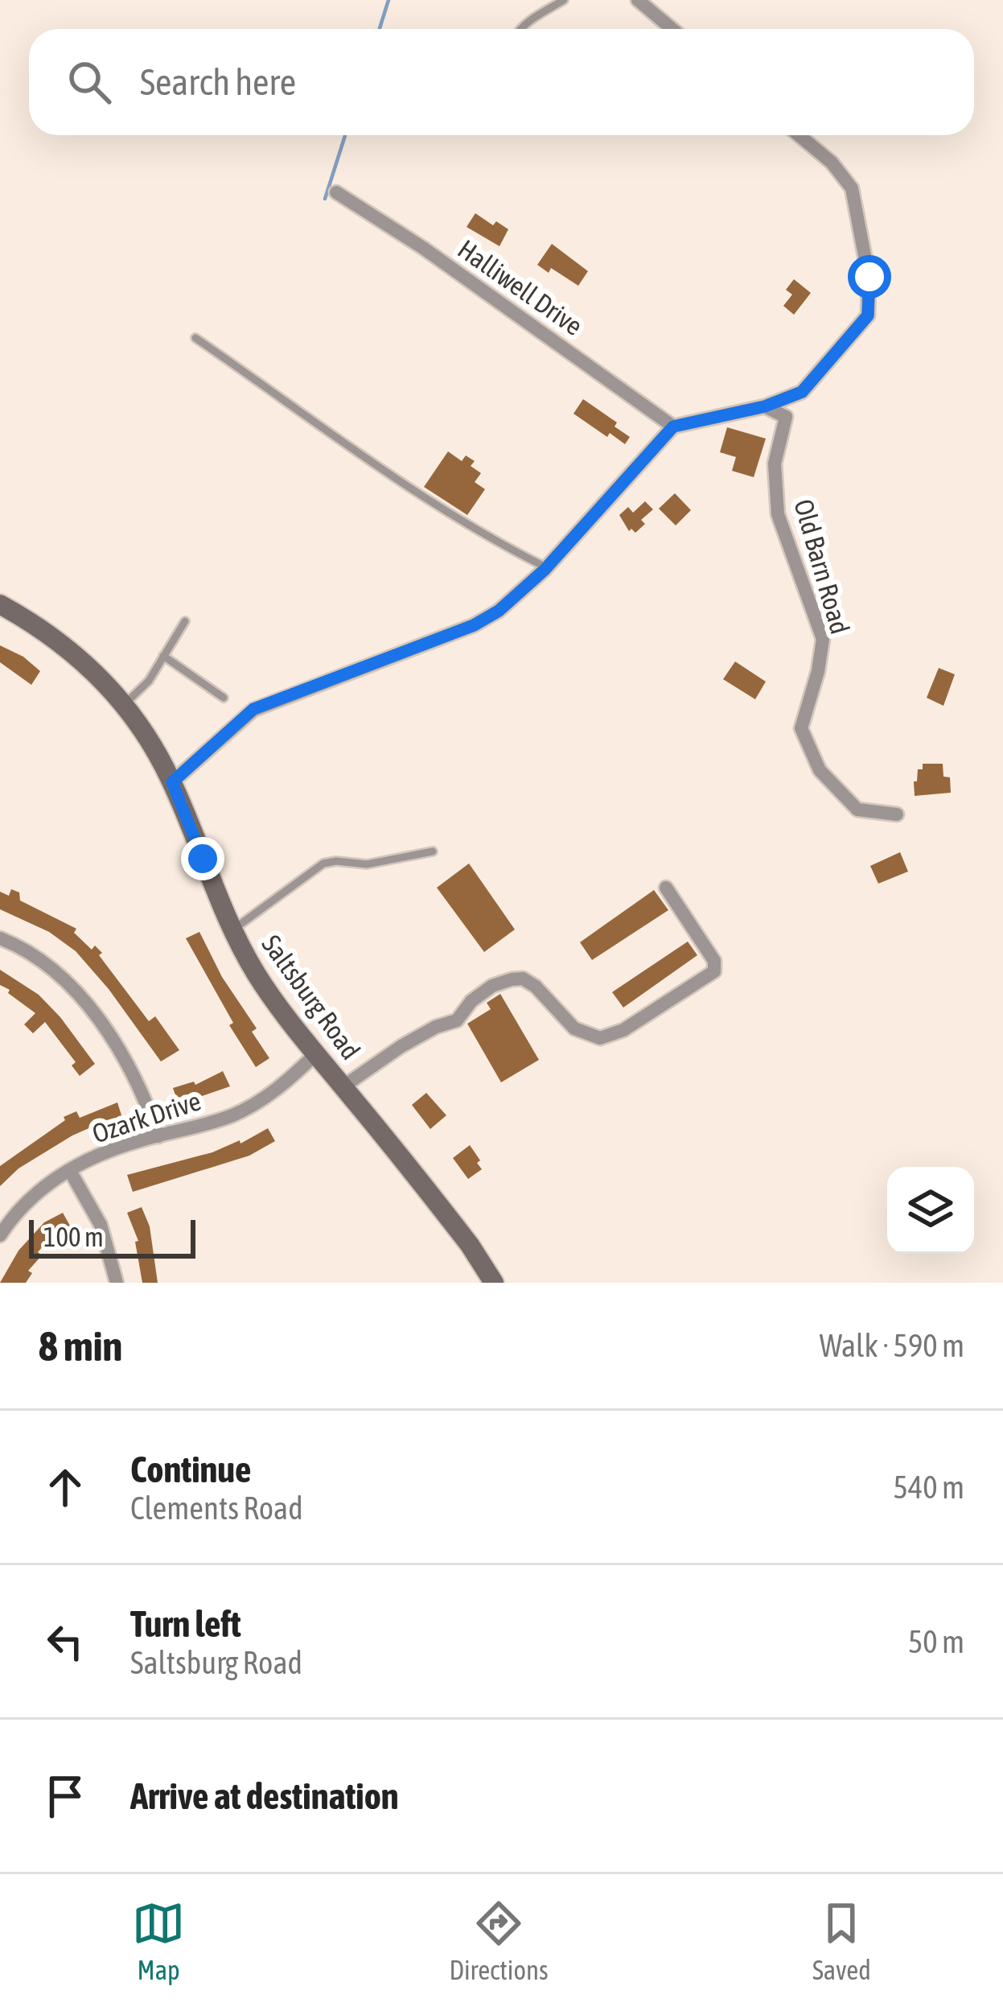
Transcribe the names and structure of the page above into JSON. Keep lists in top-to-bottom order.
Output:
{
  "streets": {
    "main road": ["Saltsburg Road"],
    "street": ["Halliwell Drive", "Old Barn Road", "Ozark Drive"]
  },
  "crossings": [
    ["Saltsburg Road", "Ozark Drive"]
  ],
  "scale_bar": "100 m",
  "page": {
    "search": "Search here",
    "scale": "100 m",
    "heading": ["8 min", "Walk · 590 m"],
    "list": [
      ["Continue", "Clements Road", "540 m"],
      ["Turn left", "Saltsburg Road", "50 m"],
      "Arrive at destination"
    ],
    "nav": ["Map", "Directions", "Saved"]
  }
}
